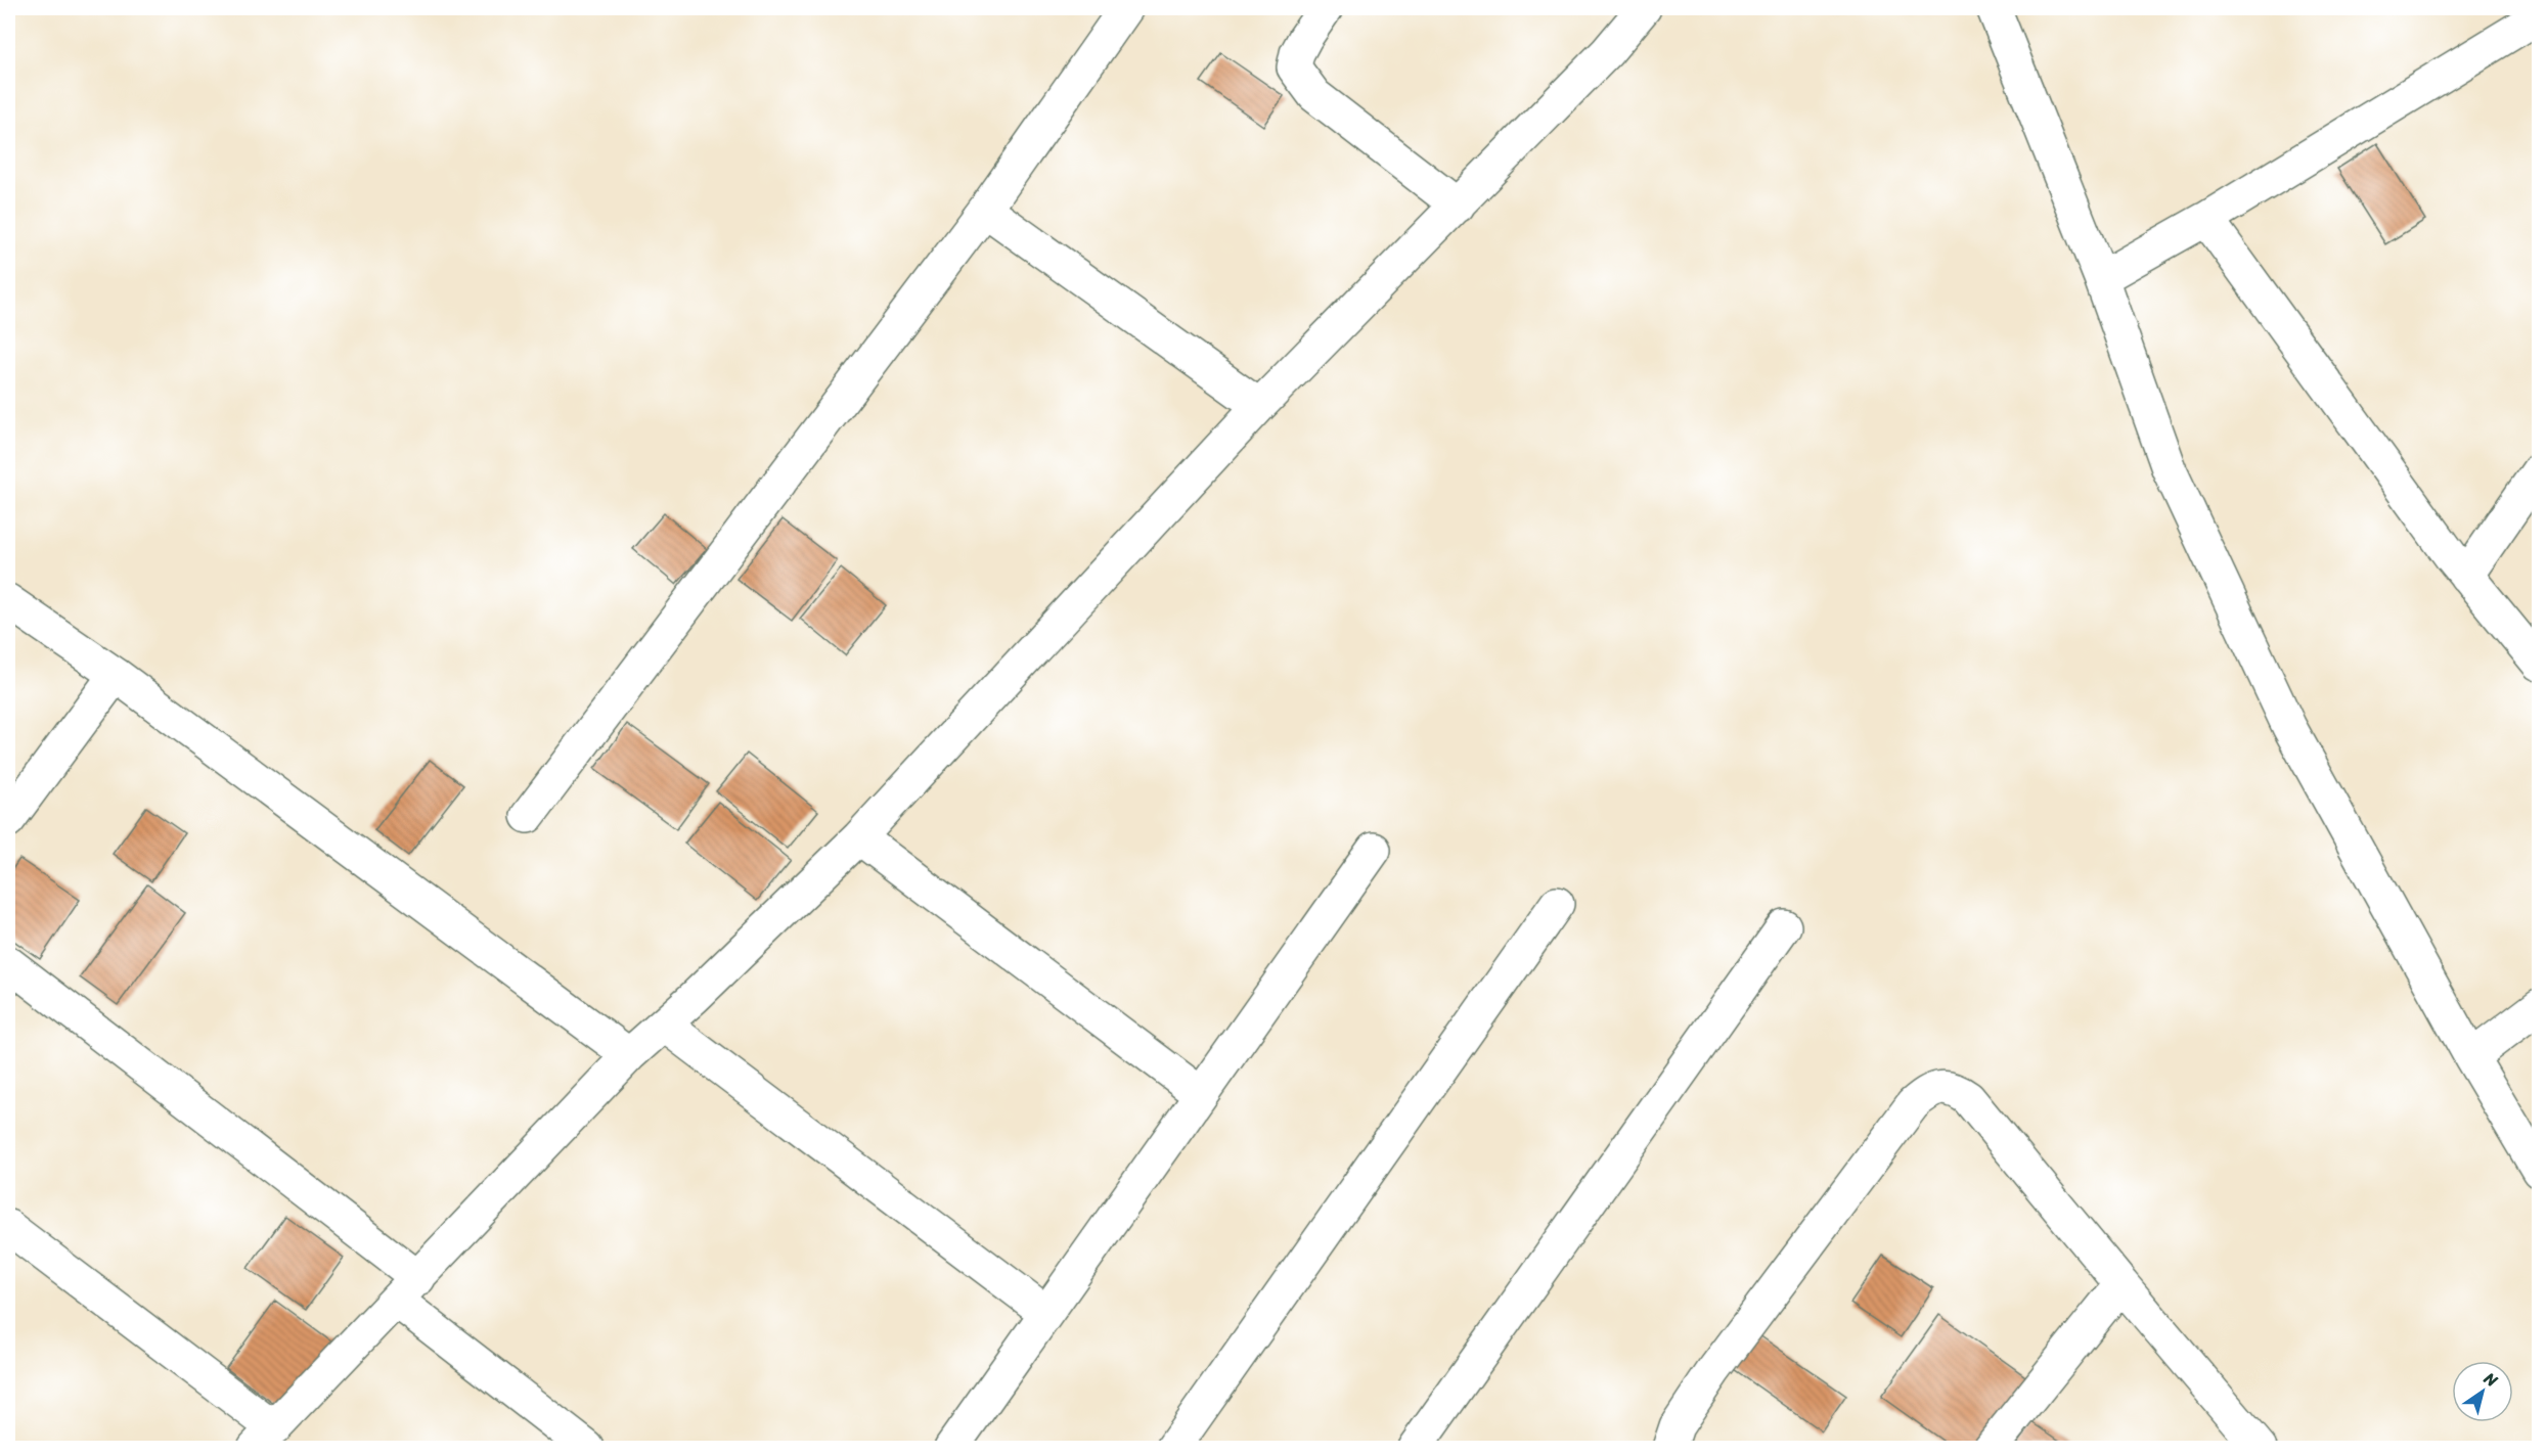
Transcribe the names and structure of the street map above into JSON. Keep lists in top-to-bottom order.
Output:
{
  "north": "top right"
}
